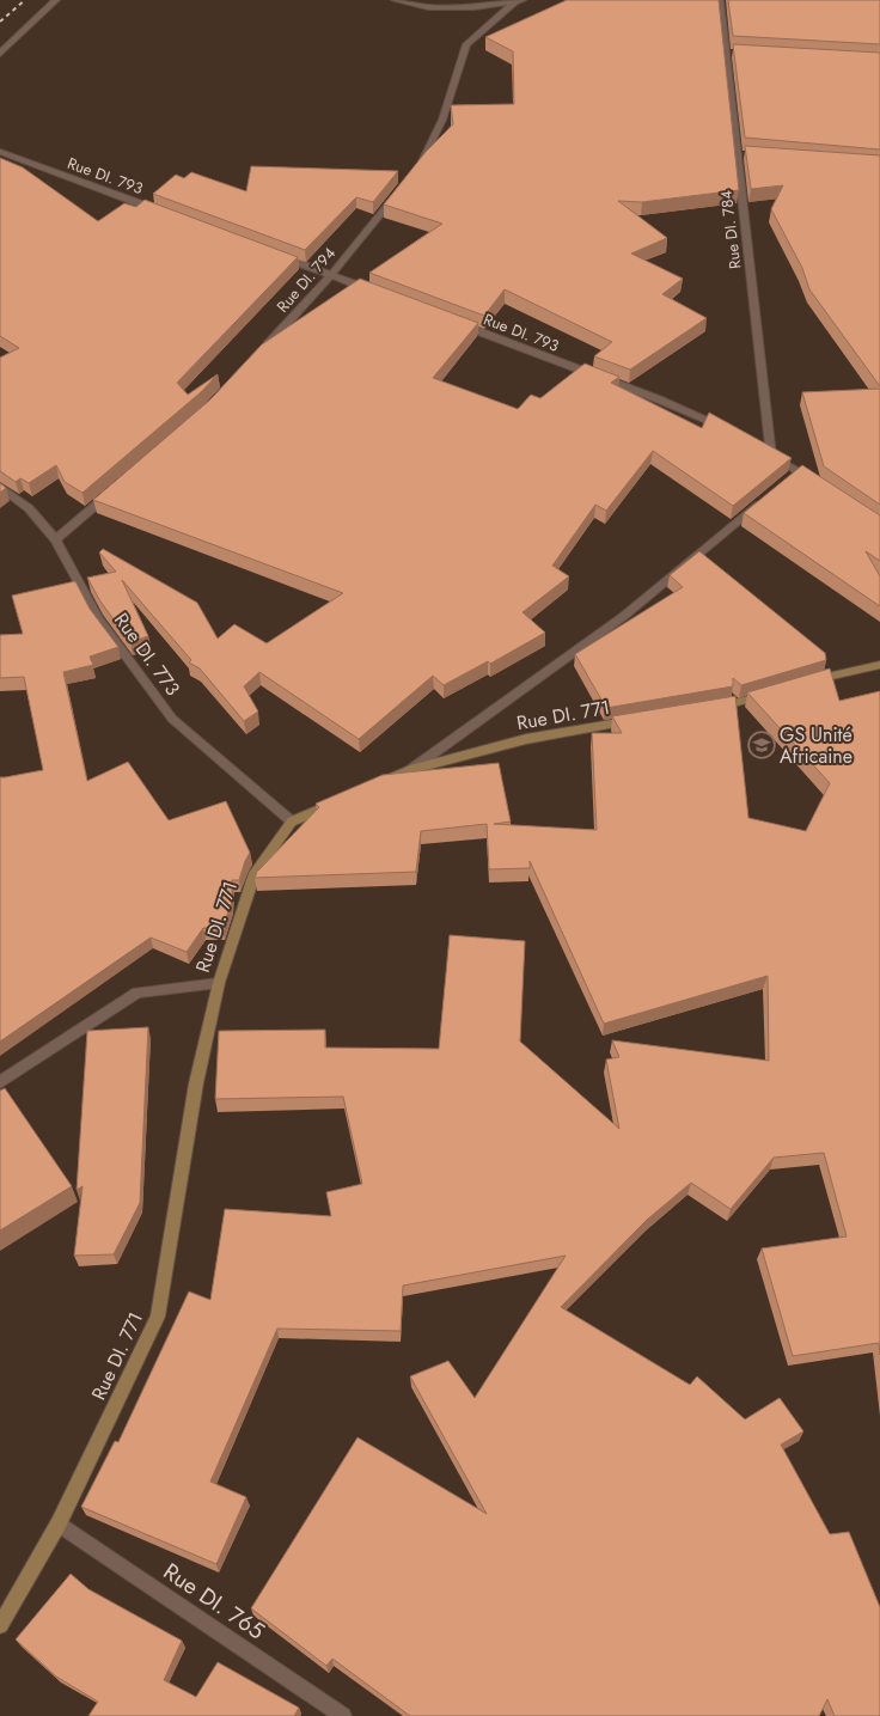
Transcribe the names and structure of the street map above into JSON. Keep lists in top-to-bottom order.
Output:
{
  "streets": {
    "street": [
      "Rue DI. 793",
      "Rue DI. 784",
      "Rue DI. 794",
      "Rue DI. 773",
      "Rue DI. 771",
      "Rue DI. 765"
    ]
  },
  "crossings": [
    ["Rue DI. 773", "Rue DI. 771"],
    ["Rue DI. 771", "Rue DI. 765"]
  ],
  "places": {
    "school or university": ["GS Unité Africaine"]
  }
}
